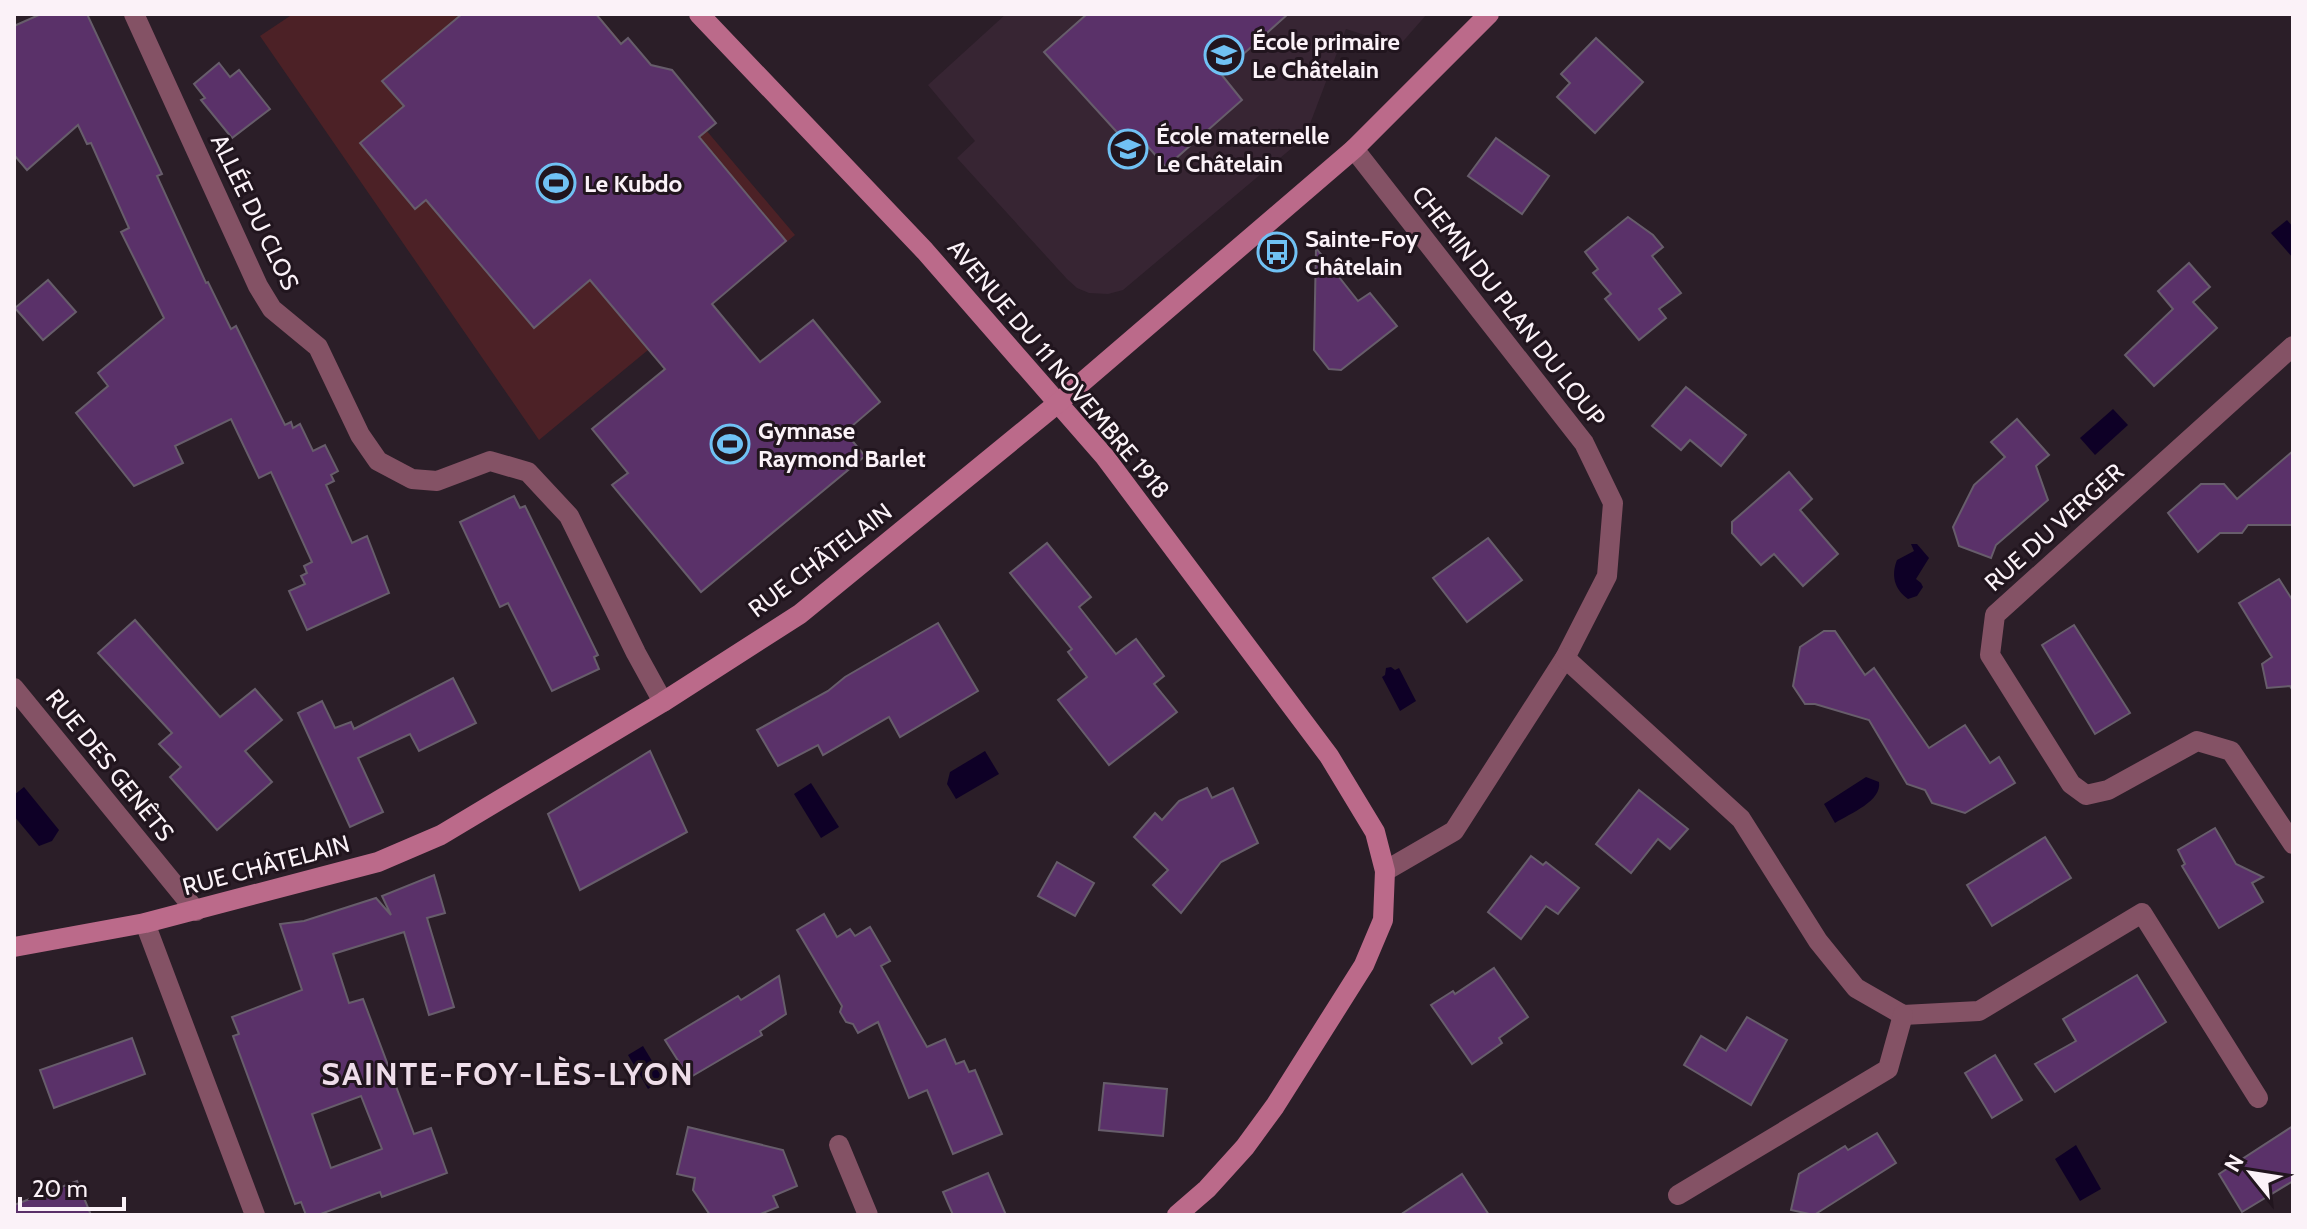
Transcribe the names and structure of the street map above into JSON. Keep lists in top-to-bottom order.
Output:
{
  "streets": {
    "street": [
      "ALLÉE DU CLOS",
      "CHEMIN DU PLAN DU LOUP",
      "AVENUE DU 11 NOVEMBRE 1918",
      "RUE DU VERGER",
      "RUE CHÂTELAIN",
      "RUE DES GENÊTS"
    ]
  },
  "crossings": [
    ["ALLÉE DU CLOS", "RUE CHÂTELAIN"],
    ["CHEMIN DU PLAN DU LOUP", "AVENUE DU 11 NOVEMBRE 1918"],
    ["CHEMIN DU PLAN DU LOUP", "RUE CHÂTELAIN"],
    ["AVENUE DU 11 NOVEMBRE 1918", "RUE CHÂTELAIN"],
    ["RUE CHÂTELAIN", "RUE DES GENÊTS"]
  ],
  "districts": ["SAINTE-FOY-LÈS-LYON"],
  "places": {
    "school or university": ["École primaire Le Châtelain", "École maternelle Le Châtelain"],
    "sports": ["Le Kubdo", "Gymnase Raymond Barlet"],
    "bus stop": ["Sainte-Foy Châtelain"]
  },
  "scale_bar": "20 m",
  "north": "top left"
}
